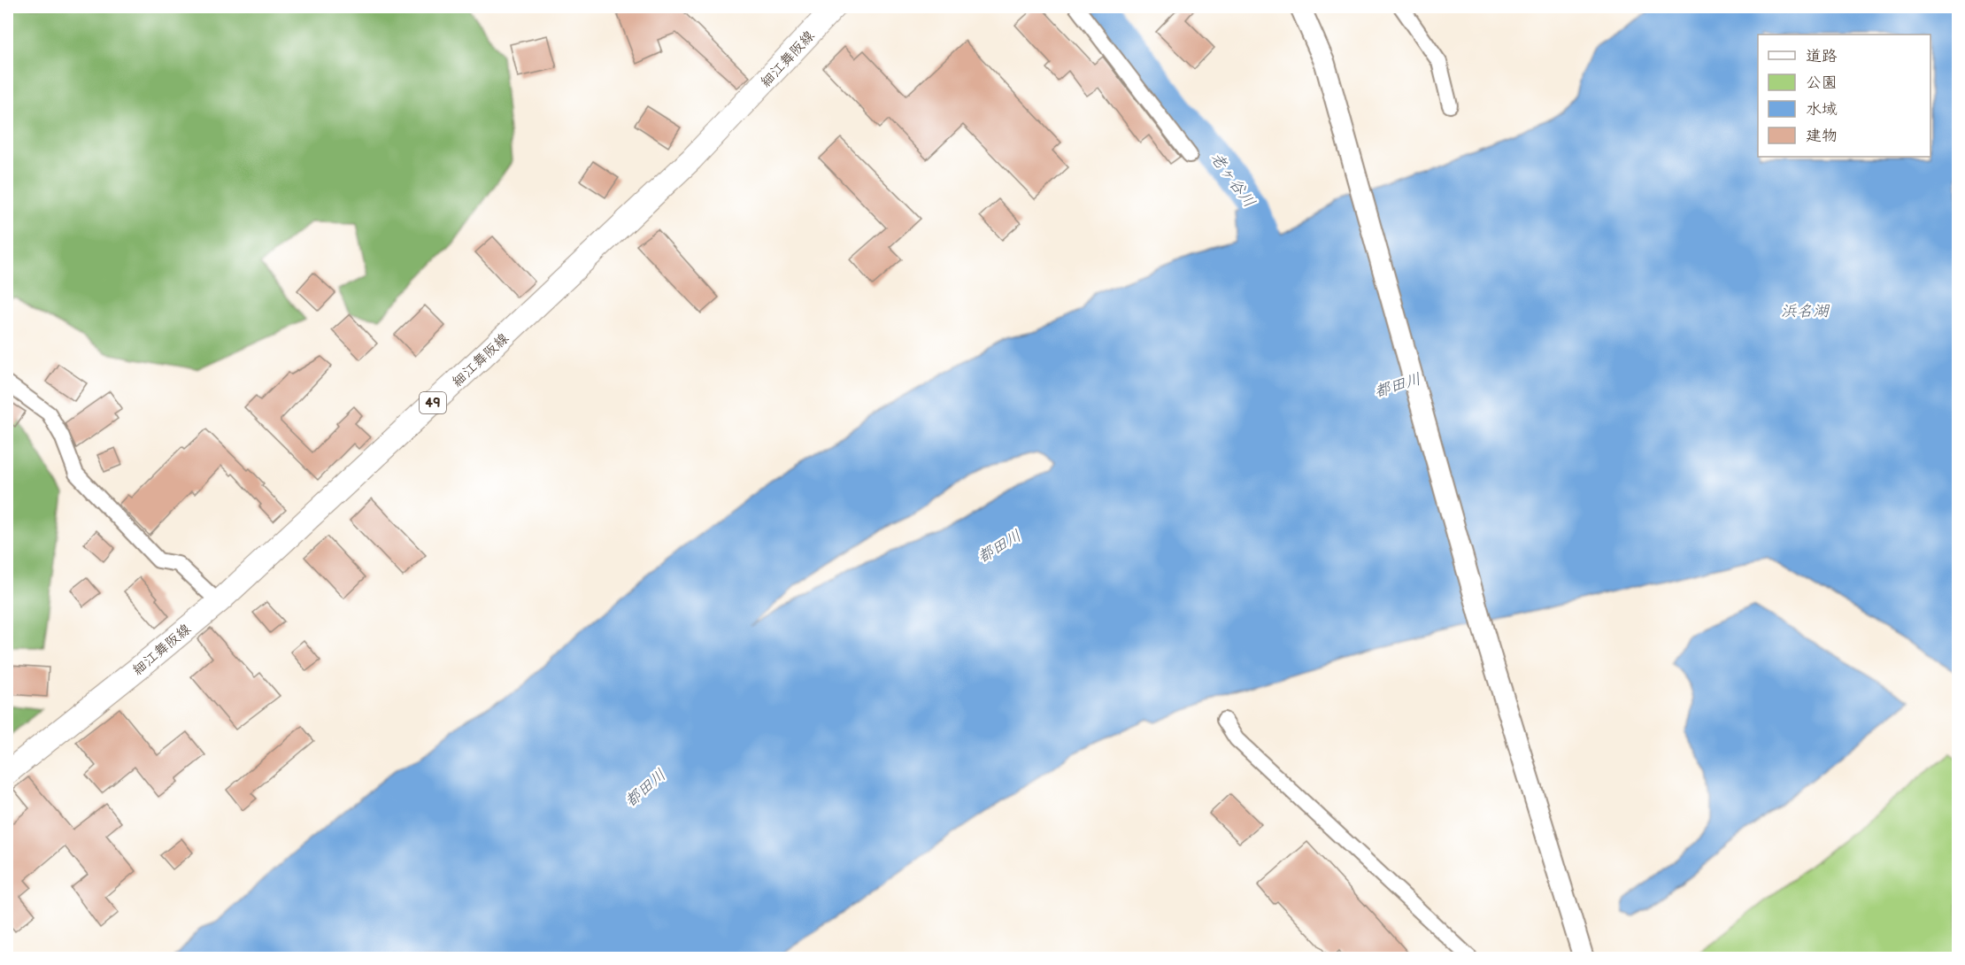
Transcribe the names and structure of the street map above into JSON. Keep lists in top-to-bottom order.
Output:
{
  "streets": {
    "main road": ["細江舞阪線", "49"]
  },
  "water": ["老ヶ谷川", "浜名湖", "都田川"],
  "legend": [
    "道路",
    "公園",
    "水域",
    "建物"
  ]
}
